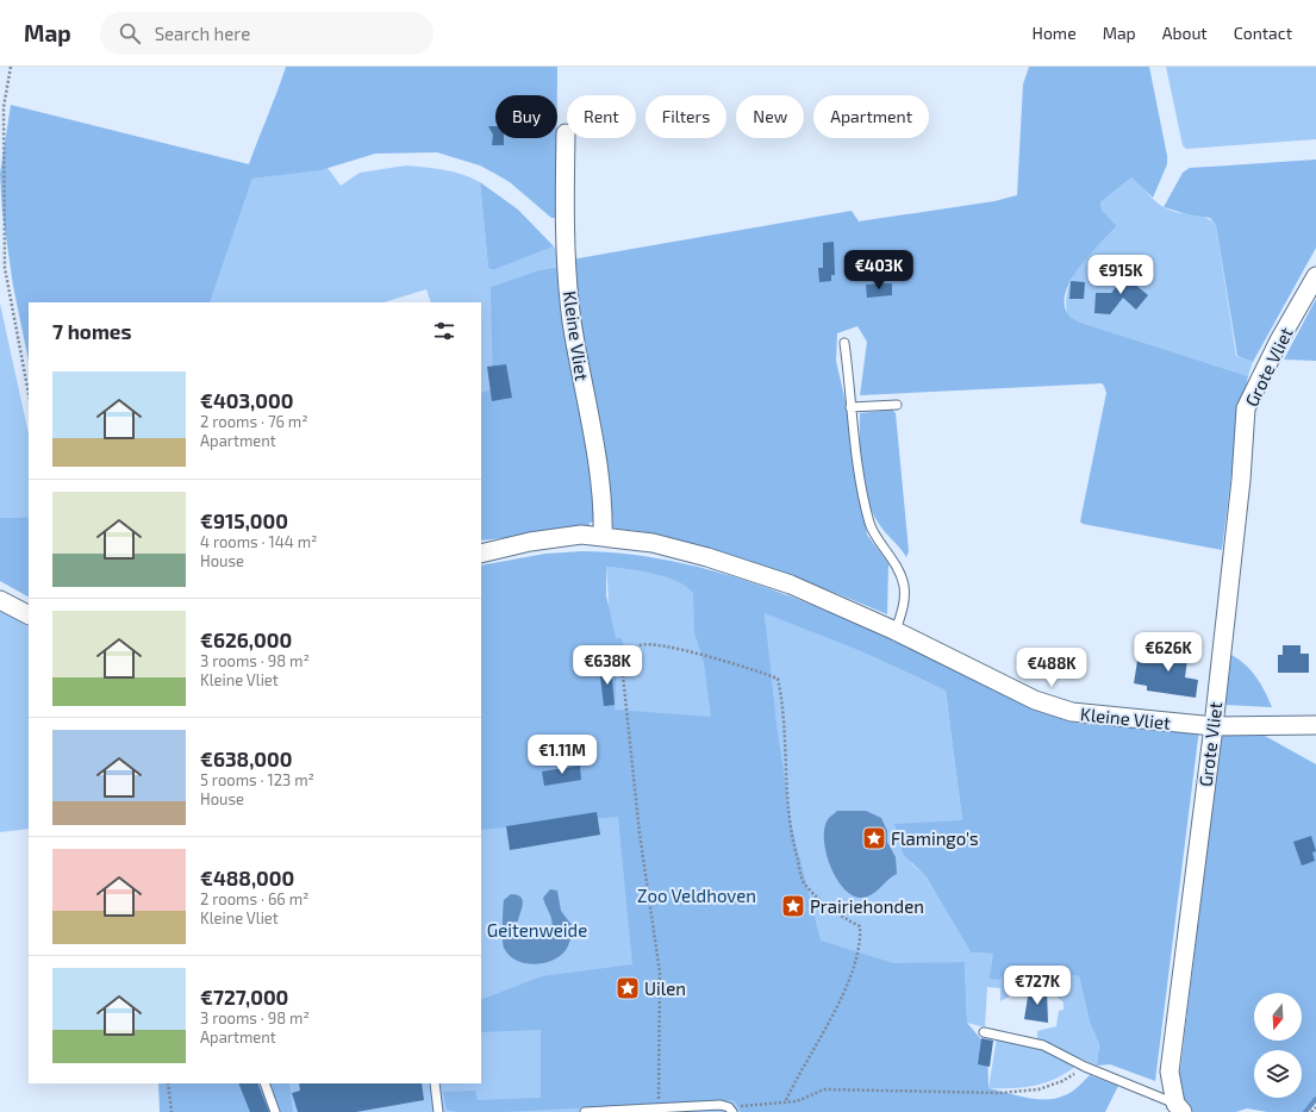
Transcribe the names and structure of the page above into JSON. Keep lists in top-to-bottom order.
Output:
{
  "streets": {
    "street": ["Kleine Vliet", "Grote Vliet"]
  },
  "crossings": [
    ["Kleine Vliet", "Grote Vliet"]
  ],
  "parks": ["Zoo Veldhoven", "Geitenweide"],
  "places": {
    "place": ["Flamingo's", "Prairiehonden", "Uilen"]
  },
  "north": "bottom",
  "page": {
    "header": "Map",
    "search": "Search here",
    "nav": [
      "Home",
      "Map",
      "About",
      "Contact"
    ],
    "chip": [
      "Buy",
      "Rent",
      "Filters",
      "New",
      "Apartment"
    ],
    "price": [
      "€403K",
      "€915K",
      "€626K",
      "€638K",
      "€488K",
      "€1.11M",
      "€727K"
    ],
    "heading": "7 homes",
    "list": [
      {
        "name": "€403,000",
        "note": "2 rooms · 76 m² · Apartment"
      },
      {
        "name": "€915,000",
        "note": "4 rooms · 144 m² · House"
      },
      {
        "name": "€626,000",
        "note": "3 rooms · 98 m² · Kleine Vliet"
      },
      {
        "name": "€638,000",
        "note": "5 rooms · 123 m² · House"
      },
      {
        "name": "€488,000",
        "note": "2 rooms · 66 m² · Kleine Vliet"
      },
      {
        "name": "€727,000",
        "note": "3 rooms · 98 m² · Apartment"
      }
    ]
  }
}
